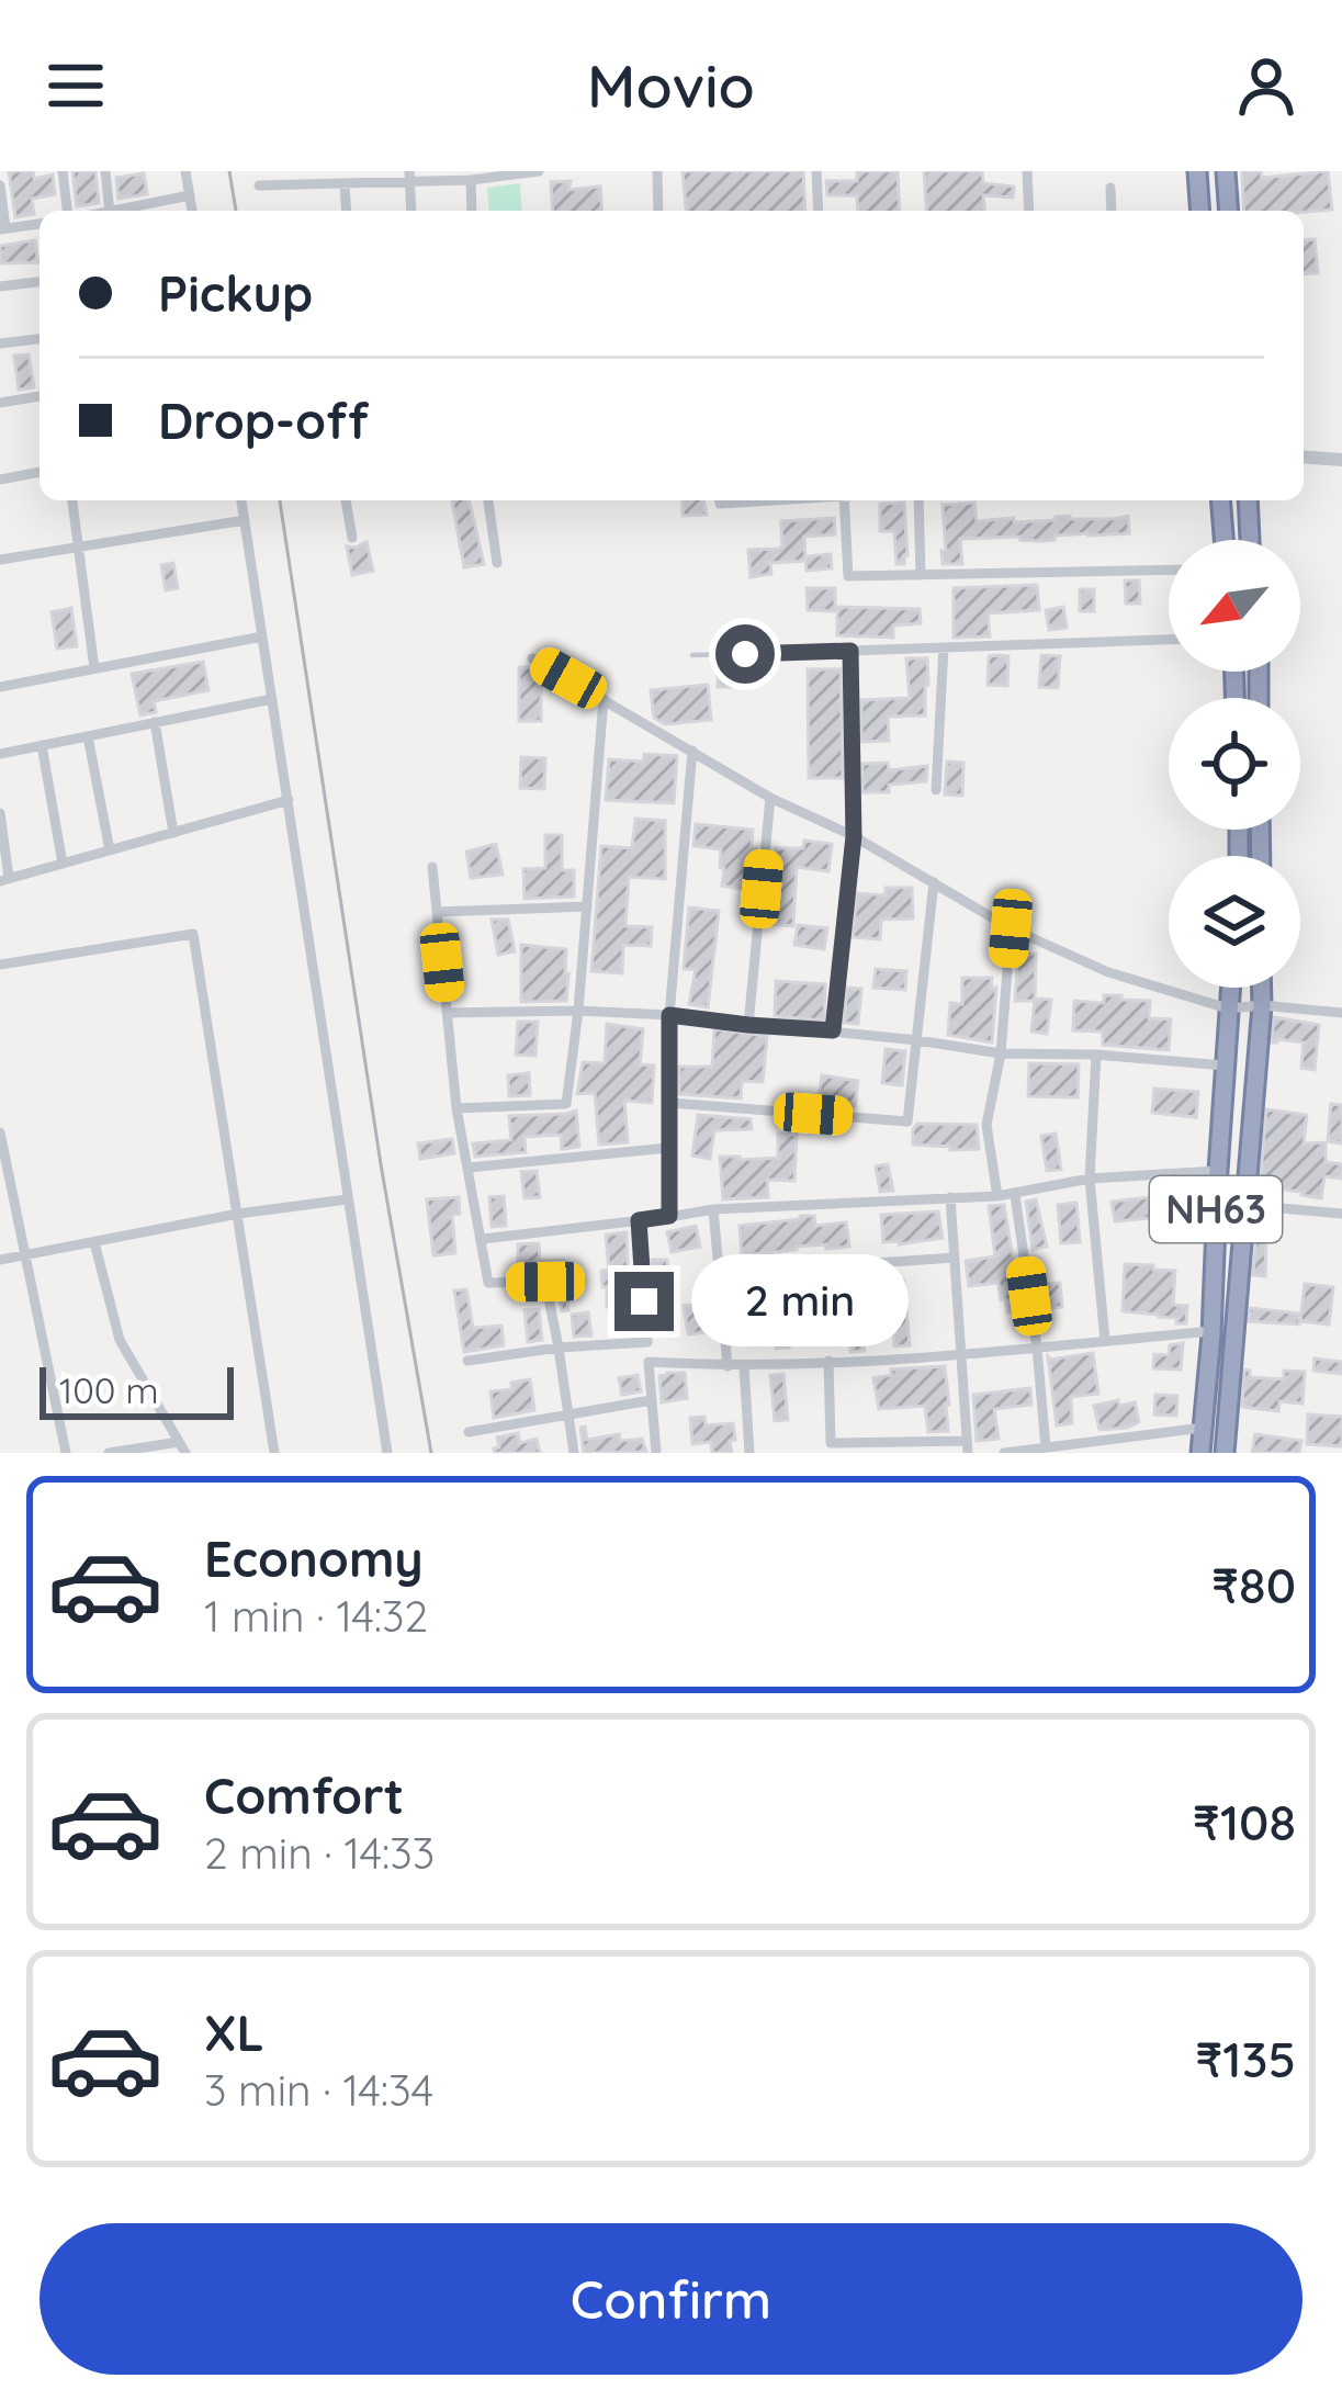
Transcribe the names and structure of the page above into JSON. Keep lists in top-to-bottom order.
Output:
{
  "streets": {
    "highway": ["NH63"]
  },
  "scale_bar": "100 m",
  "north": "bottom left",
  "page": {
    "header": "Movio",
    "banner": ["Pickup", "Drop-off"],
    "bubble": "2 min",
    "scale": "100 m",
    "list": [
      {
        "name": "Economy",
        "note": "1 min · 14:32",
        "value": "₹80"
      },
      {
        "name": "Comfort",
        "note": "2 min · 14:33",
        "value": "₹108"
      },
      {
        "name": "XL",
        "note": "3 min · 14:34",
        "value": "₹135"
      }
    ],
    "buttons": "Confirm"
  }
}
